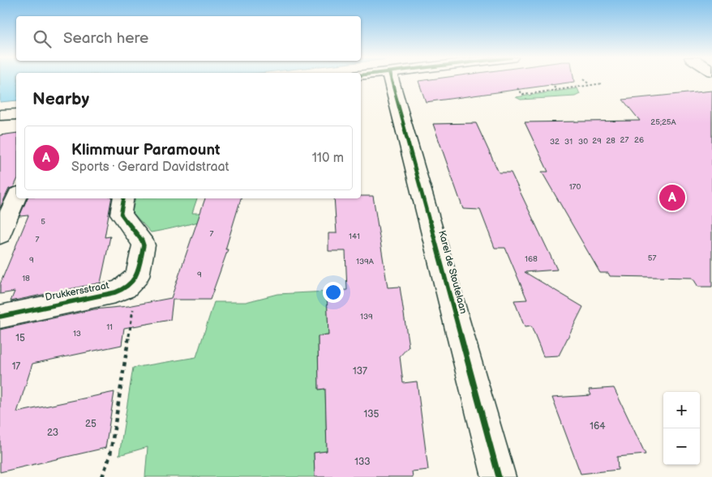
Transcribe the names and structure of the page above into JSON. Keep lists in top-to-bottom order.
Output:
{
  "streets": {
    "street": ["Karel de Stoutelaan", "Drukkersstraat"]
  },
  "house_numbers": [
    "25;25A",
    "27",
    "26",
    "29",
    "28",
    "32",
    "31",
    "30",
    "170",
    "5",
    "7",
    "141",
    "7",
    "57",
    "168",
    "9",
    "139A",
    "9",
    "18",
    "139",
    "11",
    "13",
    "15",
    "17",
    "137",
    "135",
    "25",
    "164",
    "23",
    "133"
  ],
  "page": {
    "search": "Search here",
    "heading": "Nearby",
    "list": [
      {
        "mark": "A",
        "name": "Klimmuur Paramount",
        "note": "Sports · Gerard Davidstraat",
        "value": "110 m"
      }
    ],
    "pins": "A",
    "map_buttons": ["+", "−"]
  }
}
